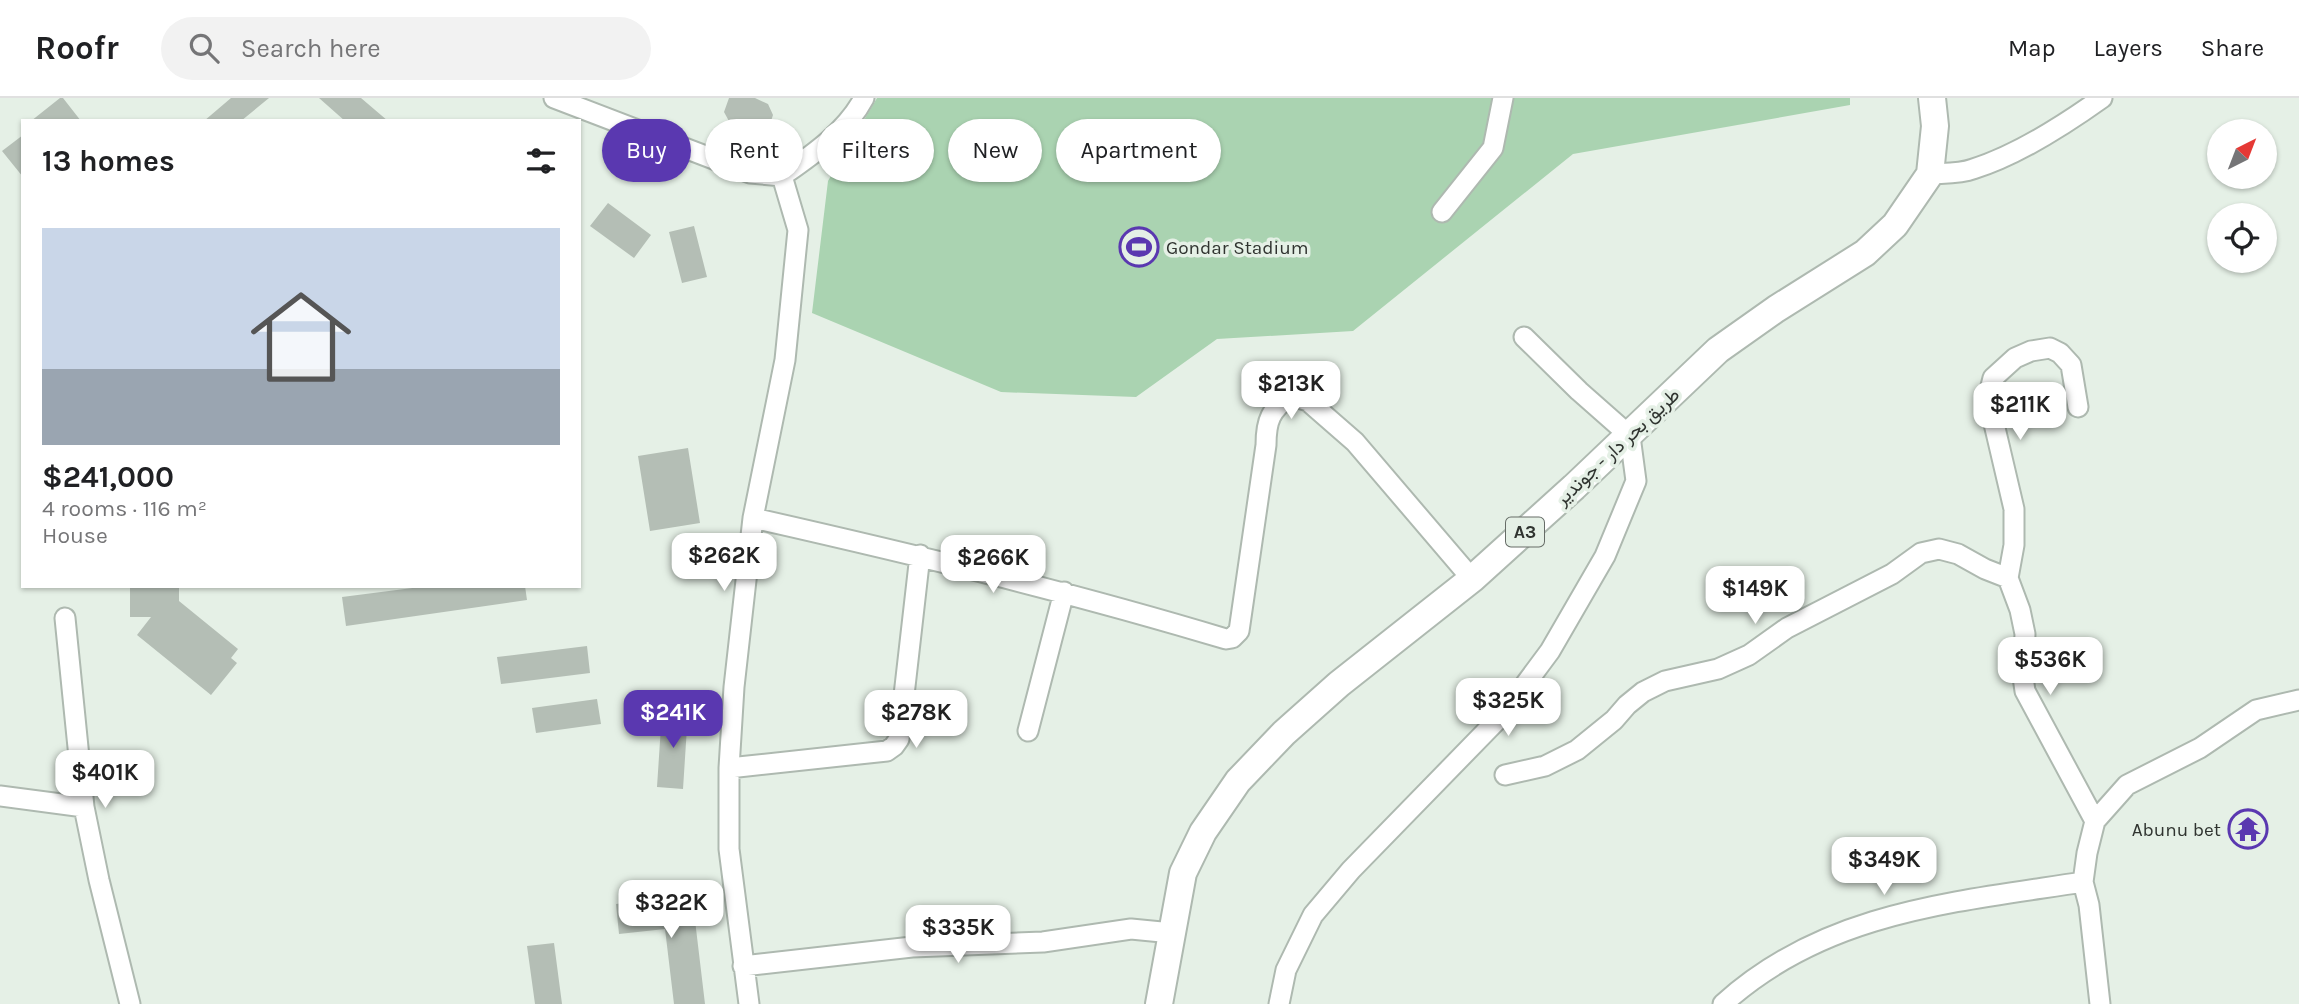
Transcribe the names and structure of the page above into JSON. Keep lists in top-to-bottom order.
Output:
{
  "streets": {
    "highway": ["طريق بحر دار - جوندير", "A3"]
  },
  "places": {
    "sports": ["Gondar Stadium"],
    "temple": ["Abunu bet"]
  },
  "north": "top right",
  "page": {
    "header": "Roofr",
    "search": "Search here",
    "nav": ["Map", "Layers", "Share"],
    "chip": [
      "Buy",
      "Rent",
      "Filters",
      "New",
      "Apartment"
    ],
    "heading": "13 homes",
    "list": [
      {
        "name": "$241,000",
        "note": "4 rooms · 116 m² · House"
      }
    ],
    "price": [
      "$213K",
      "$211K",
      "$262K",
      "$266K",
      "$149K",
      "$536K",
      "$325K",
      "$241K",
      "$278K",
      "$401K",
      "$349K",
      "$322K",
      "$335K"
    ]
  }
}
